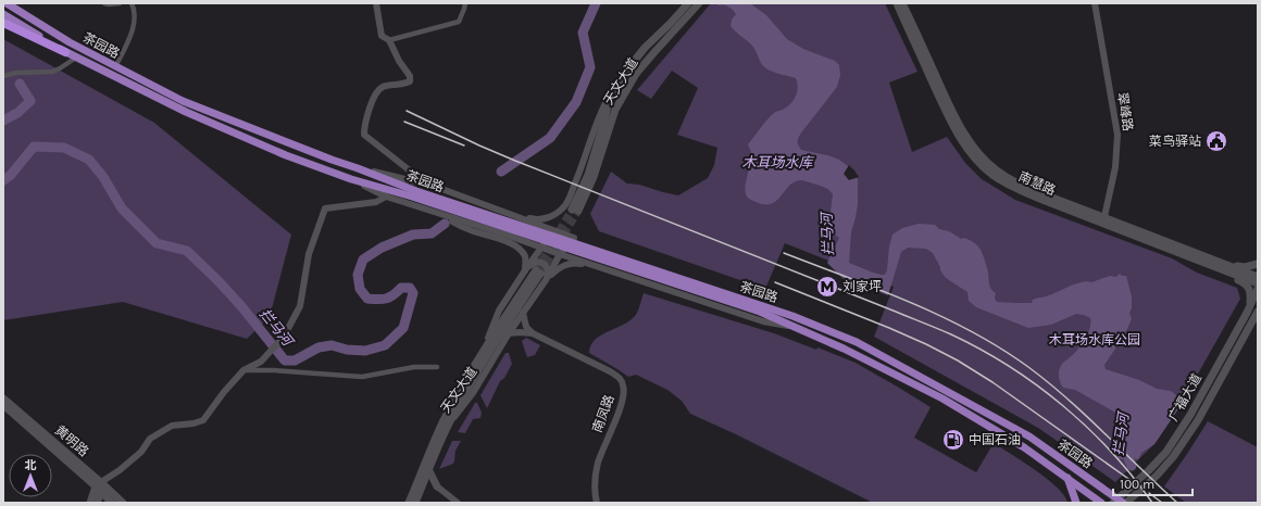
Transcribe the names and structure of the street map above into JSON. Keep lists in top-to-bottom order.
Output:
{
  "streets": {
    "main road": [
      "茶园路",
      "天文大道",
      "南慧路",
      "广福大道",
      "黄明路"
    ],
    "street": ["翠峰路", "南凤路"]
  },
  "crossings": [
    ["茶园路", "天文大道"],
    ["翠峰路", "南慧路"]
  ],
  "water": ["木耳场水库", "拦马河"],
  "parks": ["木耳场水库公园"],
  "places": {
    "public building": ["菜鸟驿站"],
    "metro station": ["刘家坪"],
    "fuel station": ["中国石油"]
  },
  "scale_bar": "100 m",
  "north": "top"
}
